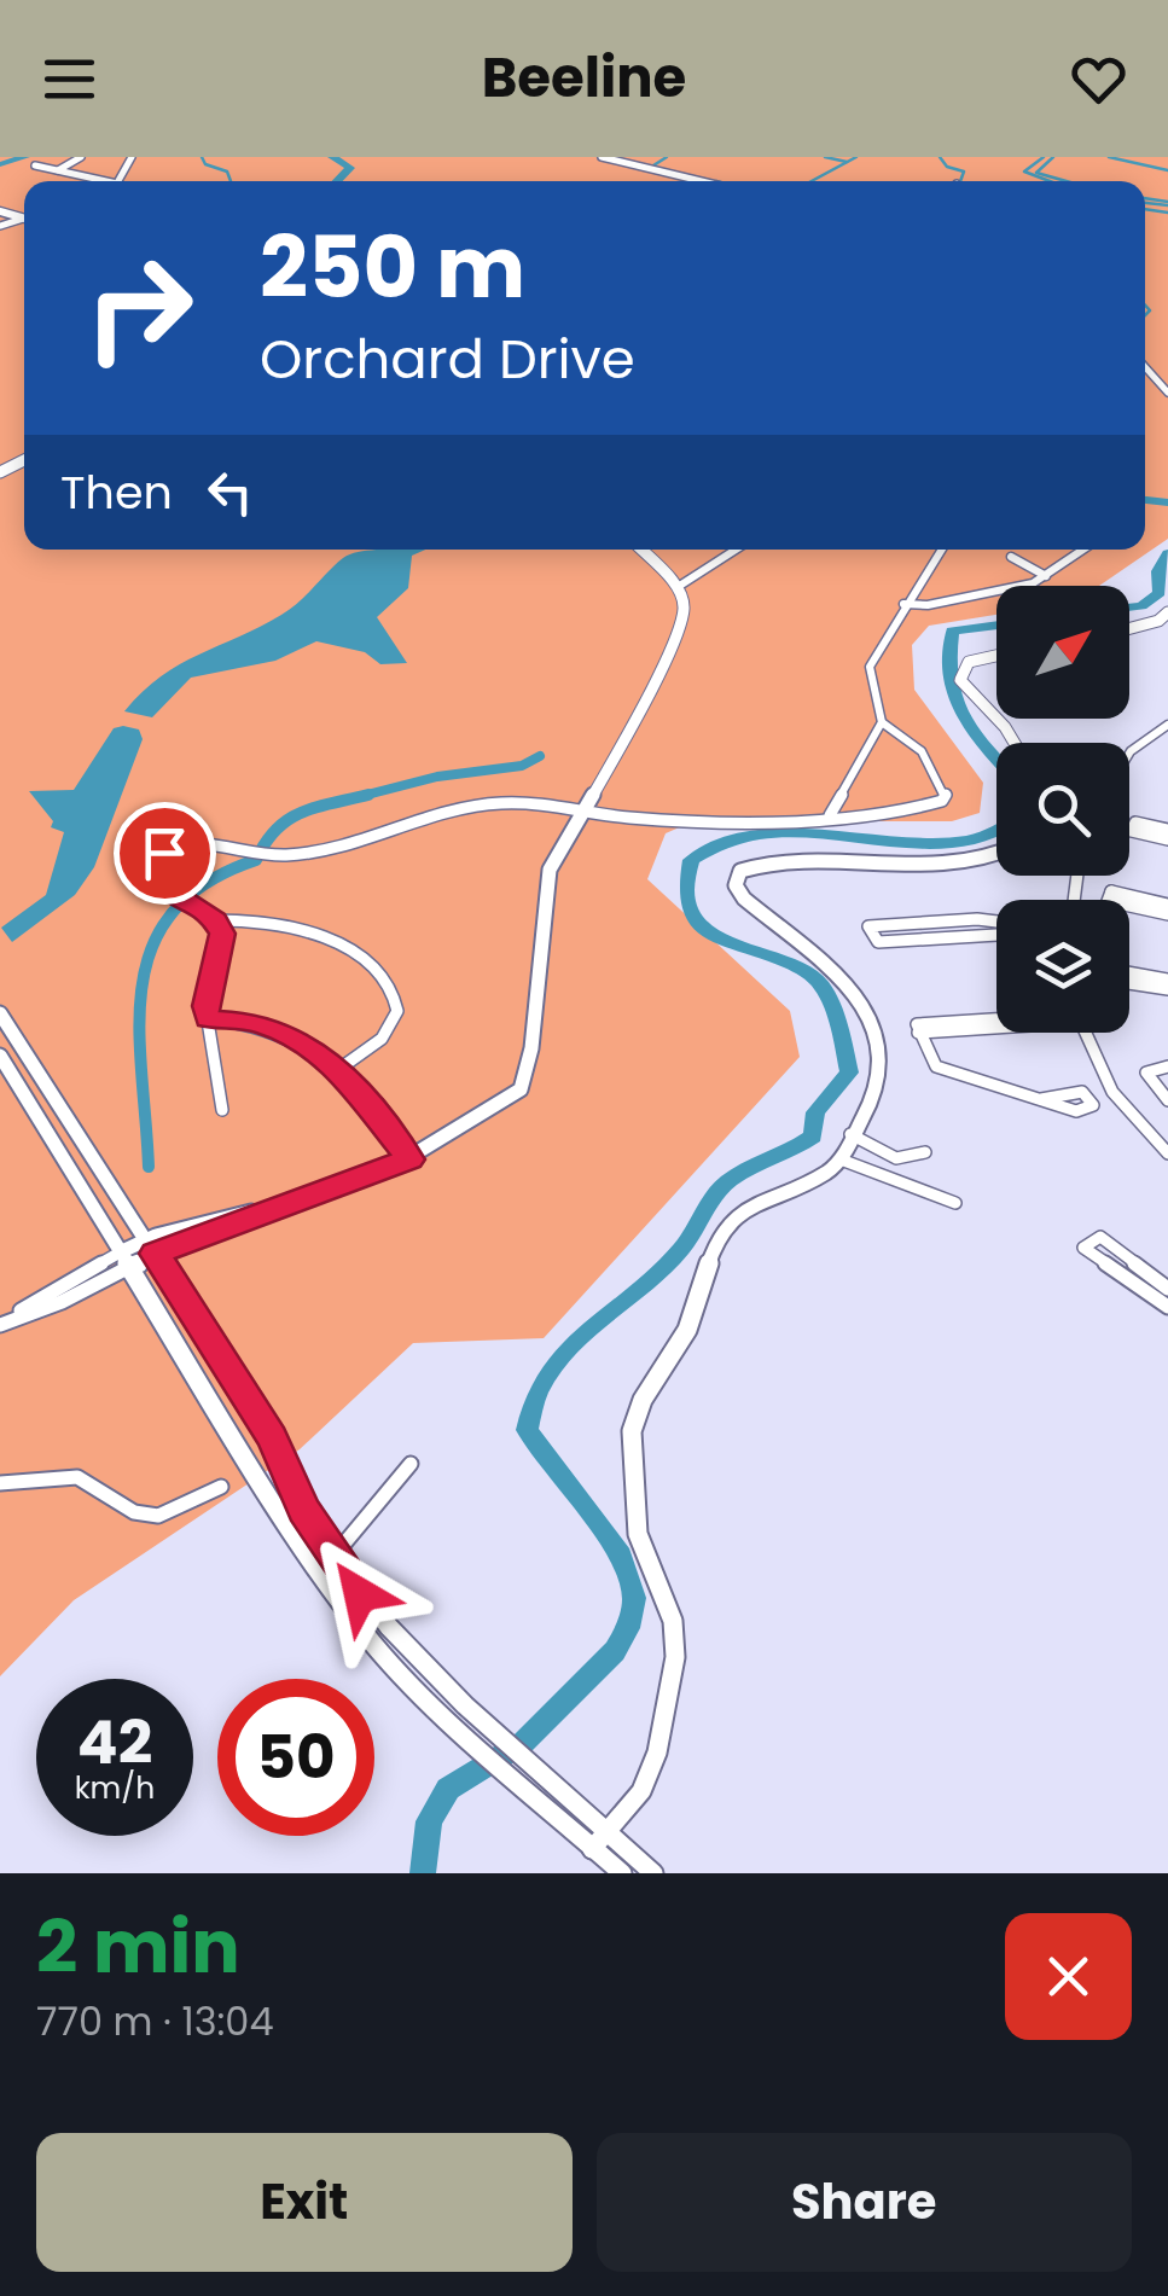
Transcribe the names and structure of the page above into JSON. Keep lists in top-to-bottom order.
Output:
{
  "north": "top right",
  "page": {
    "header": "Beeline",
    "turn": ["250 m", "Orchard Drive"],
    "then": "Then",
    "speed": "42 km/h",
    "limit": "50",
    "heading": ["2 min", "770 m · 13:04"],
    "buttons": ["Exit", "Share"]
  }
}
